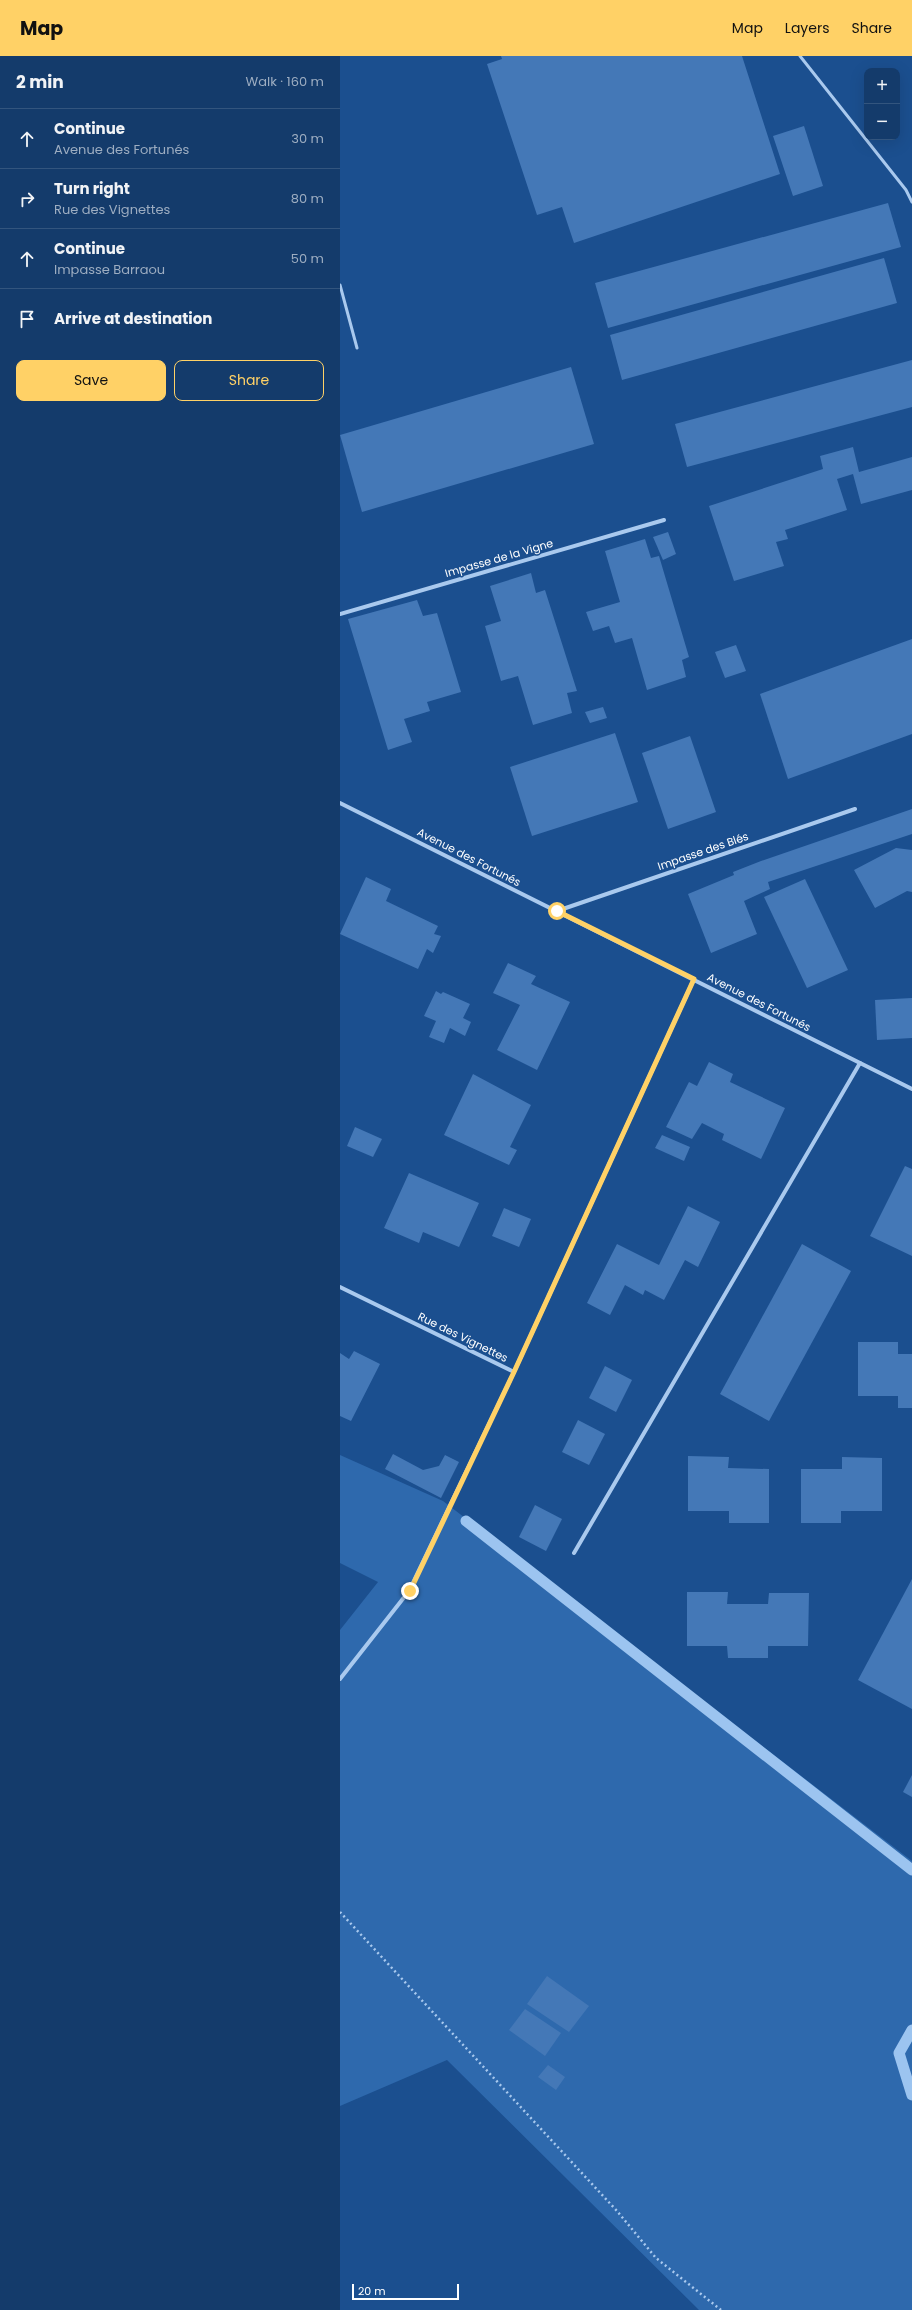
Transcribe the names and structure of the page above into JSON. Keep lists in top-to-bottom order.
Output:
{
  "streets": {
    "street": [
      "Impasse de la Vigne",
      "Impasse des Blés",
      "Avenue des Fortunés",
      "Rue des Vignettes"
    ]
  },
  "crossings": [
    ["Impasse des Blés", "Avenue des Fortunés"],
    ["Avenue des Fortunés", "Rue des Vignettes"]
  ],
  "scale_bar": "20 m",
  "page": {
    "header": "Map",
    "nav": ["Map", "Layers", "Share"],
    "heading": ["2 min", "Walk · 160 m"],
    "map_buttons": ["+", "−"],
    "list": [
      ["Continue", "Avenue des Fortunés", "30 m"],
      ["Turn right", "Rue des Vignettes", "80 m"],
      ["Continue", "Impasse Barraou", "50 m"],
      "Arrive at destination"
    ],
    "buttons": ["Save", "Share"],
    "scale": "20 m"
  }
}
